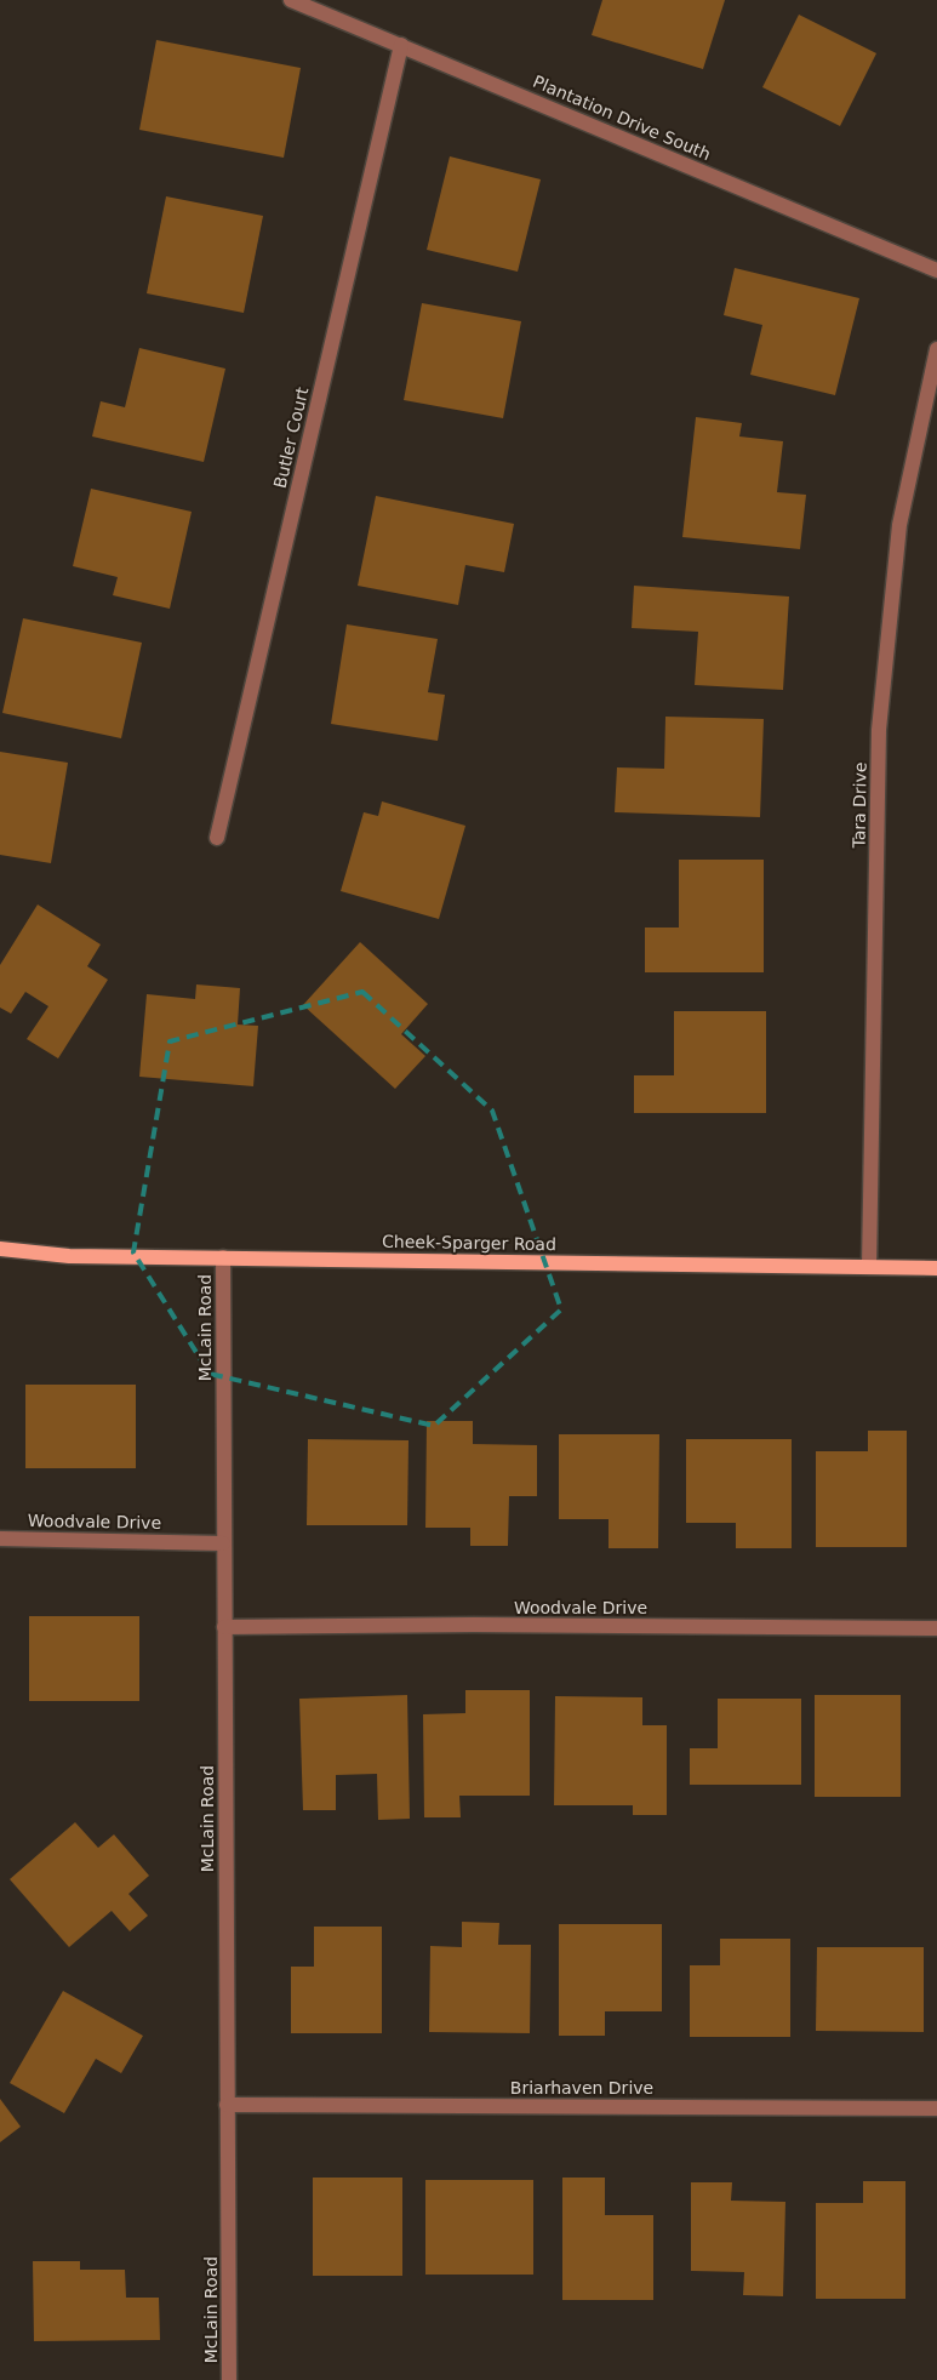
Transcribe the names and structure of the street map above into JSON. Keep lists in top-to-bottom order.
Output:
{
  "streets": {
    "main road": ["Cheek-Sparger Road"],
    "street": [
      "Plantation Drive South",
      "Butler Court",
      "Tara Drive",
      "McLain Road",
      "Woodvale Drive",
      "Briarhaven Drive"
    ]
  },
  "crossings": [
    ["Plantation Drive South", "Butler Court"],
    ["Tara Drive", "Cheek-Sparger Road"],
    ["Cheek-Sparger Road", "McLain Road"],
    ["McLain Road", "Woodvale Drive"],
    ["McLain Road", "Briarhaven Drive"]
  ]
}
